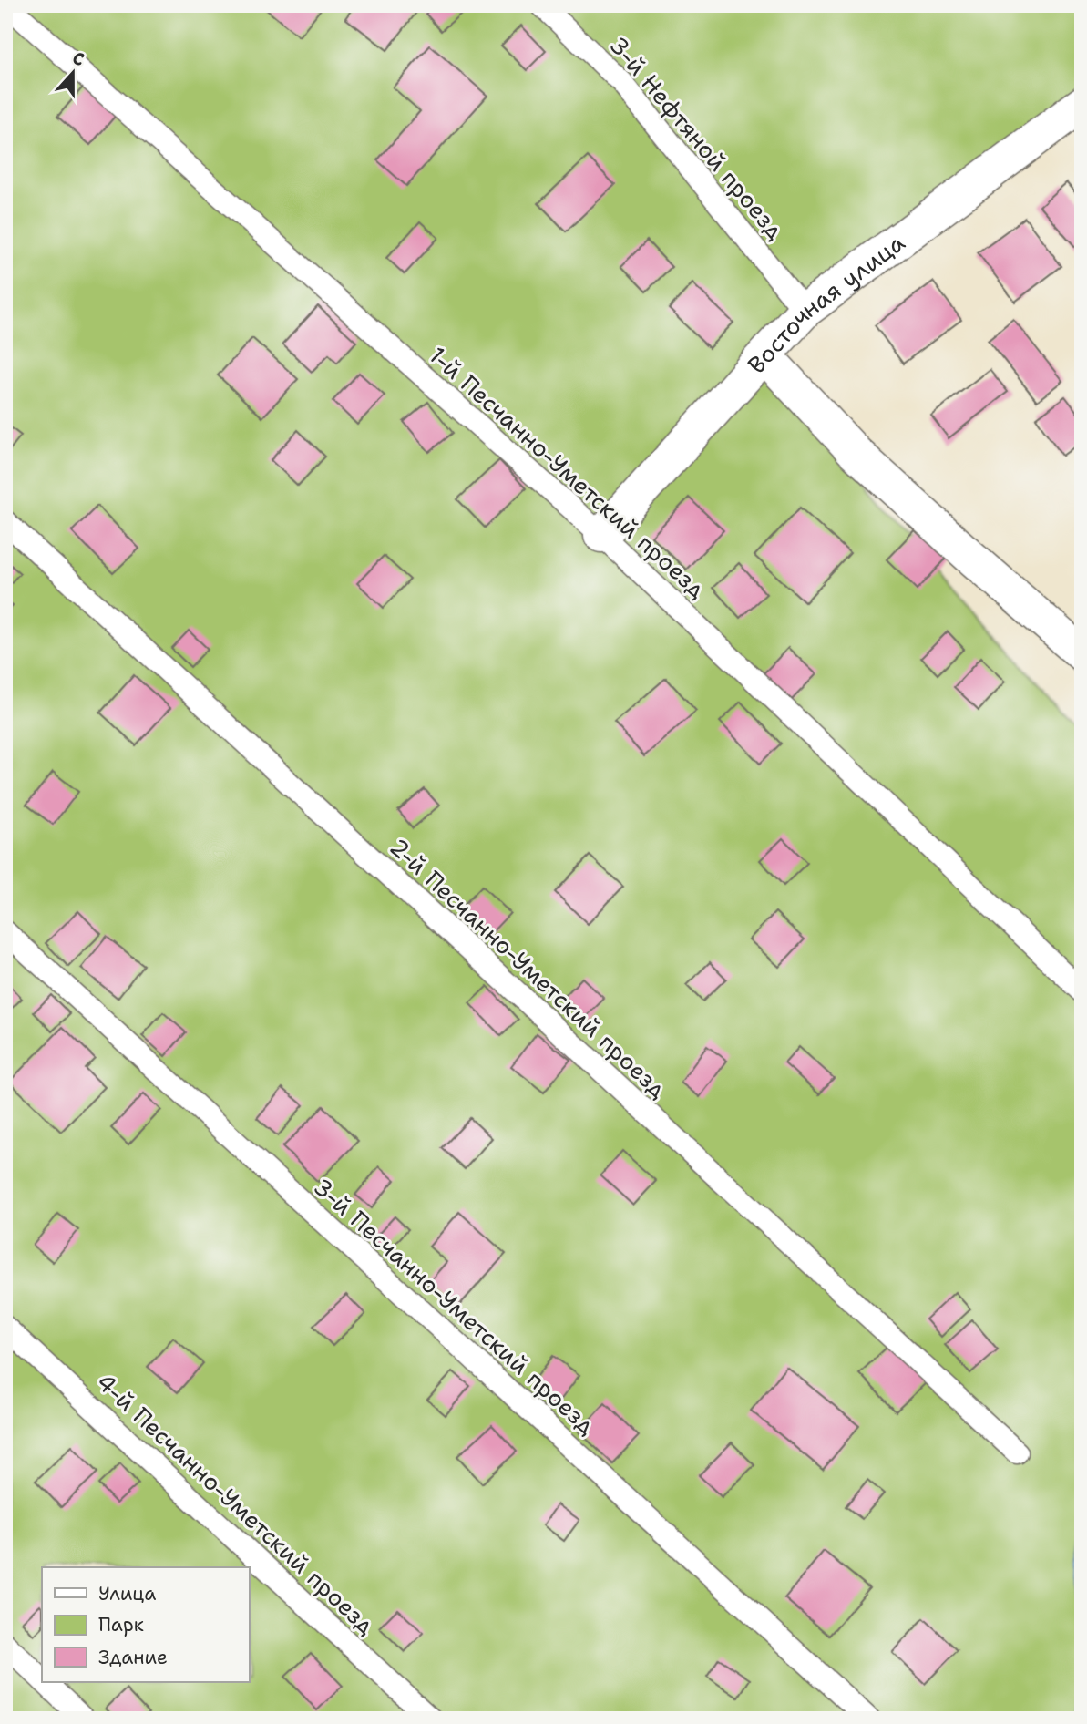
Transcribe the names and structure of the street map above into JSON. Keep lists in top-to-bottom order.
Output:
{
  "streets": {
    "street": ["Восточная улица"],
    "lane": [
      "3-й Нефтяной проезд",
      "1-й Песчанно-Уметский проезд",
      "2-й Песчанно-Уметский проезд",
      "3-й Песчанно-Уметский проезд",
      "4-й Песчанно-Уметский проезд"
    ]
  },
  "crossings": [
    ["3-й Нефтяной проезд", "Восточная улица"],
    ["Восточная улица", "1-й Песчанно-Уметский проезд"]
  ],
  "legend": ["Улица", "Парк", "Здание"],
  "north": "top"
}
